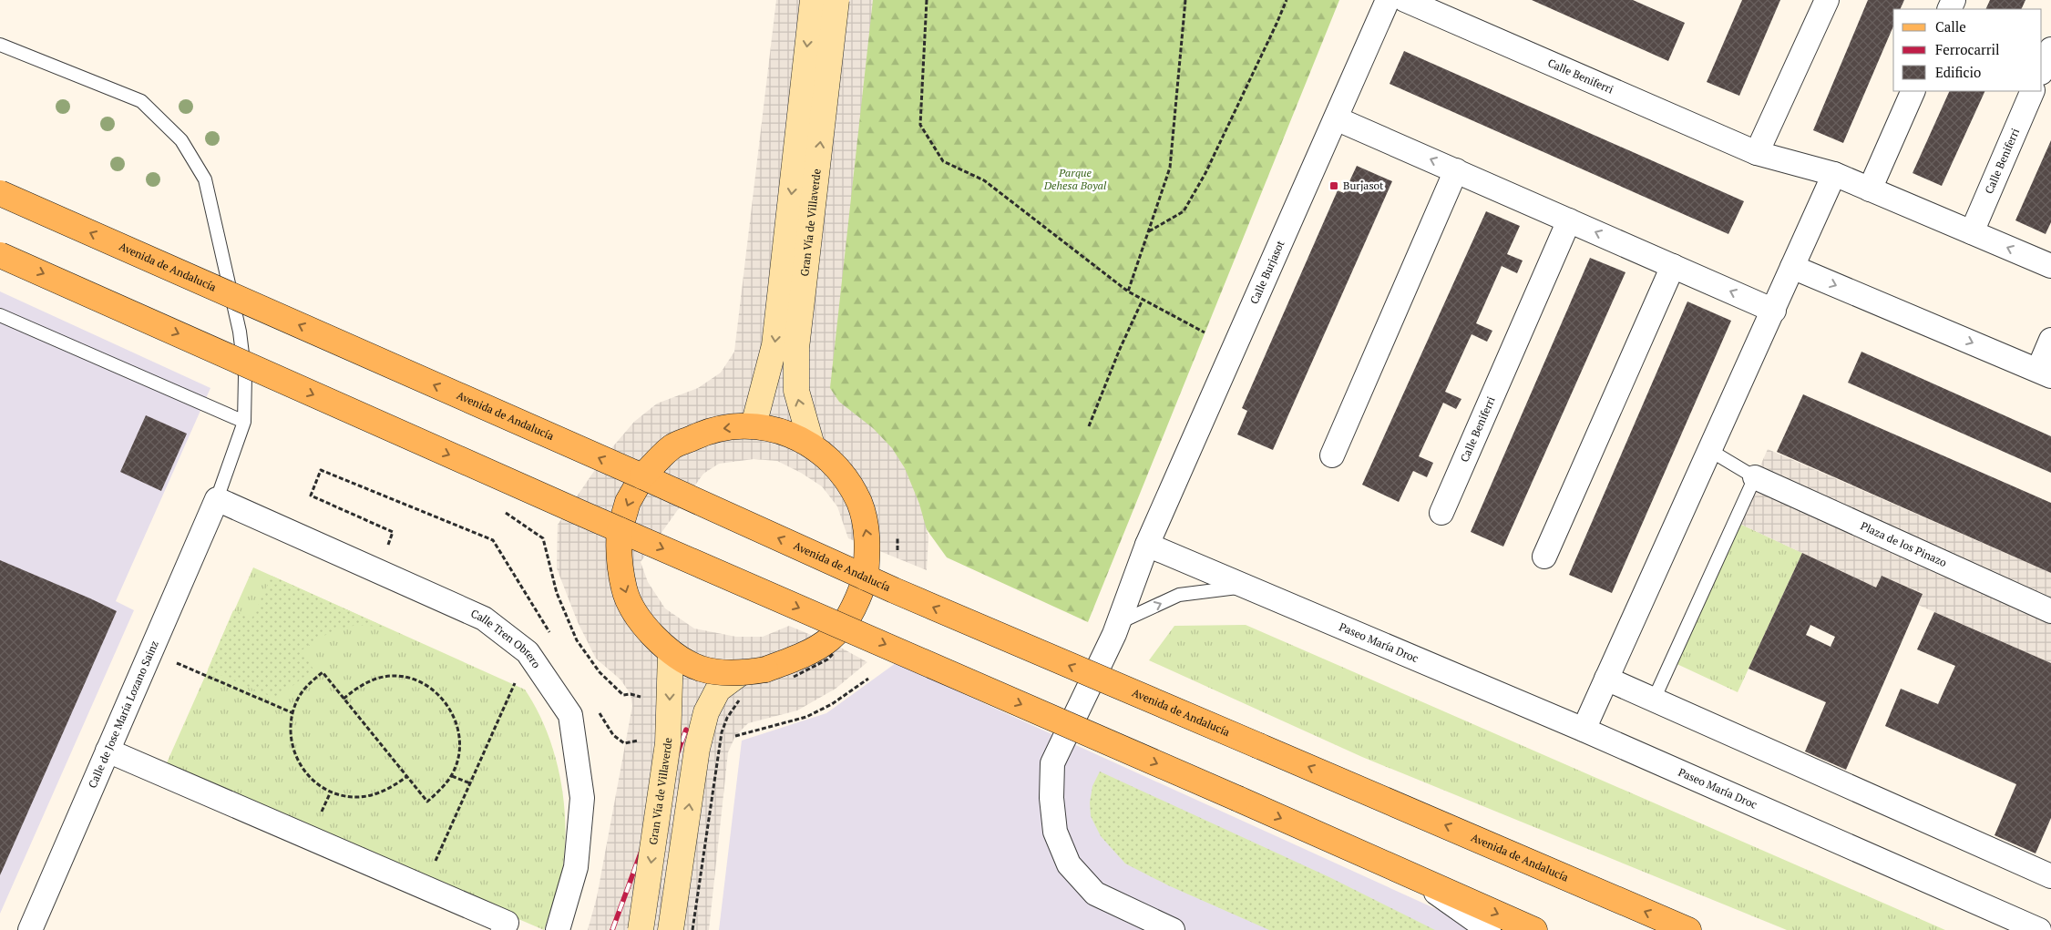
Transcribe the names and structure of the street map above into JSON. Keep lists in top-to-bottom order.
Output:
{
  "streets": {
    "main road": ["Avenida de Andalucía"],
    "street": [
      "Calle Beniferri",
      "Gran Vía de Villaverde",
      "Calle Burjasot",
      "Plaza de los Pinazo",
      "Calle Tren Obrero",
      "Paseo María Droc",
      "Calle de Jose María Lozano Sainz"
    ]
  },
  "crossings": [
    ["Calle Burjasot", "Paseo María Droc"],
    ["Calle Tren Obrero", "Calle de Jose María Lozano Sainz"]
  ],
  "parks": ["Parque Dehesa Boyal"],
  "places": {
    "transit": ["Burjasot"]
  },
  "legend": ["Calle", "Ferrocarril", "Edificio"]
}
